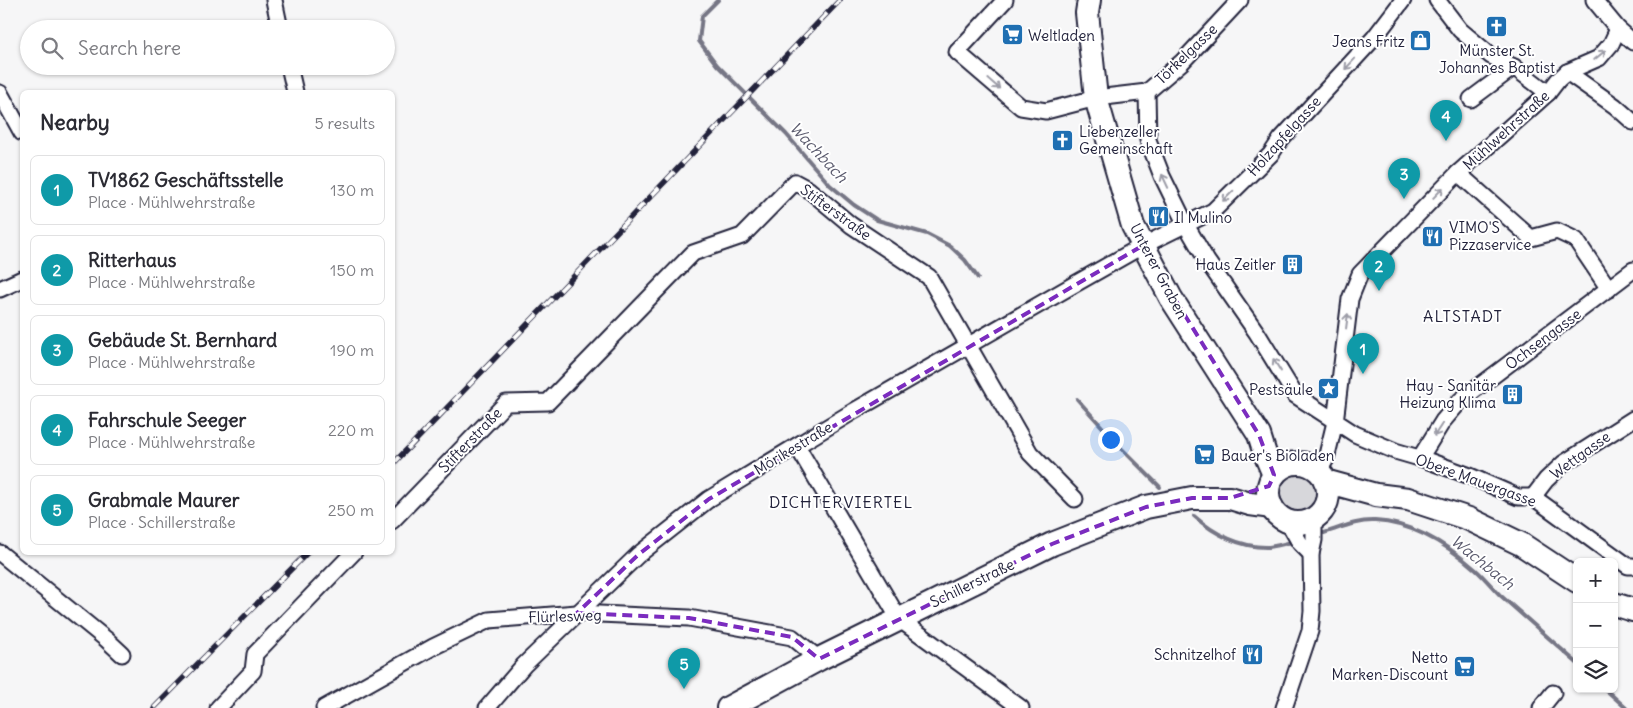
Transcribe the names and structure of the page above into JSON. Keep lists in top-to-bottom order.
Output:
{
  "streets": {
    "street": [
      "Törkelgasse",
      "Mühlwehrstraße",
      "Holzapfelgasse",
      "Stifterstraße",
      "Unterer Graben",
      "Ochsengasse",
      "Mörikestraße",
      "Wettgasse",
      "Obere Mauergasse",
      "Schillerstraße",
      "Flürlesweg"
    ]
  },
  "crossings": [
    ["Törkelgasse", "Unterer Graben"],
    ["Törkelgasse", "Obere Mauergasse"],
    ["Mühlwehrstraße", "Unterer Graben"],
    ["Mühlwehrstraße", "Ochsengasse"],
    ["Mühlwehrstraße", "Obere Mauergasse"],
    ["Mühlwehrstraße", "Schillerstraße"],
    ["Holzapfelgasse", "Unterer Graben"],
    ["Holzapfelgasse", "Mörikestraße"],
    ["Holzapfelgasse", "Obere Mauergasse"],
    ["Stifterstraße", "Mörikestraße"],
    ["Unterer Graben", "Mörikestraße"],
    ["Unterer Graben", "Schillerstraße"],
    ["Ochsengasse", "Obere Mauergasse"],
    ["Mörikestraße", "Flürlesweg"],
    ["Wettgasse", "Obere Mauergasse"],
    ["Schillerstraße", "Flürlesweg"]
  ],
  "one_way": [
    "Mühlwehrstraße",
    "Holzapfelgasse",
    "Ochsengasse",
    "Obere Mauergasse"
  ],
  "districts": ["ALTSTADT", "DICHTERVIERTEL"],
  "water": ["Wachbach"],
  "places": {
    "church": ["Münster St. Johannes Baptist", "Liebenzeller Gemeinschaft"],
    "supermarket": ["Weltladen", "Bauer's Bioladen", "Netto Marken-Discount"],
    "shop": ["Jeans Fritz"],
    "restaurant": ["Il Mulino", "VIMO'S Pizzaservice", "Schnitzelhof"],
    "building": ["Haus Zeitler", "Hay - Sanitär Heizung Klima"],
    "place": ["Pestsäule"]
  },
  "page": {
    "search": "Search here",
    "heading": ["Nearby", "5 results"],
    "pins": [
      "4",
      "3",
      "2",
      "1",
      "5"
    ],
    "list": [
      {
        "mark": "1",
        "name": "TV1862 Geschäftsstelle",
        "note": "Place · Mühlwehrstraße",
        "value": "130 m"
      },
      {
        "mark": "2",
        "name": "Ritterhaus",
        "note": "Place · Mühlwehrstraße",
        "value": "150 m"
      },
      {
        "mark": "3",
        "name": "Gebäude St. Bernhard",
        "note": "Place · Mühlwehrstraße",
        "value": "190 m"
      },
      {
        "mark": "4",
        "name": "Fahrschule Seeger",
        "note": "Place · Mühlwehrstraße",
        "value": "220 m"
      },
      {
        "mark": "5",
        "name": "Grabmale Maurer",
        "note": "Place · Schillerstraße",
        "value": "250 m"
      }
    ],
    "map_buttons": ["+", "−"]
  }
}
